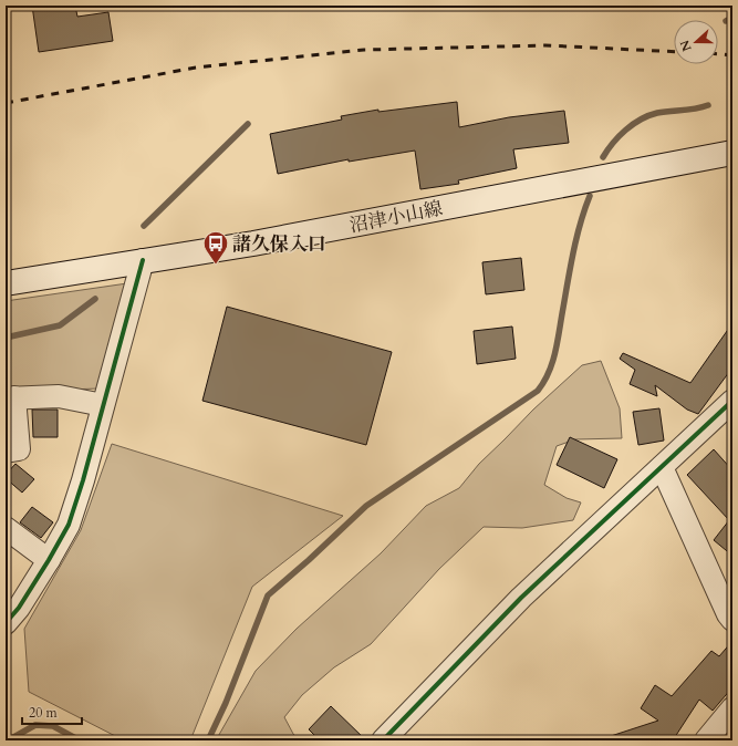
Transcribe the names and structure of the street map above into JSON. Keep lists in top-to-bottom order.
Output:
{
  "streets": {
    "main road": ["沼津小山線"]
  },
  "places": {
    "bus stop": ["諸久保入口"]
  },
  "scale_bar": "20 m",
  "north": "left"
}
